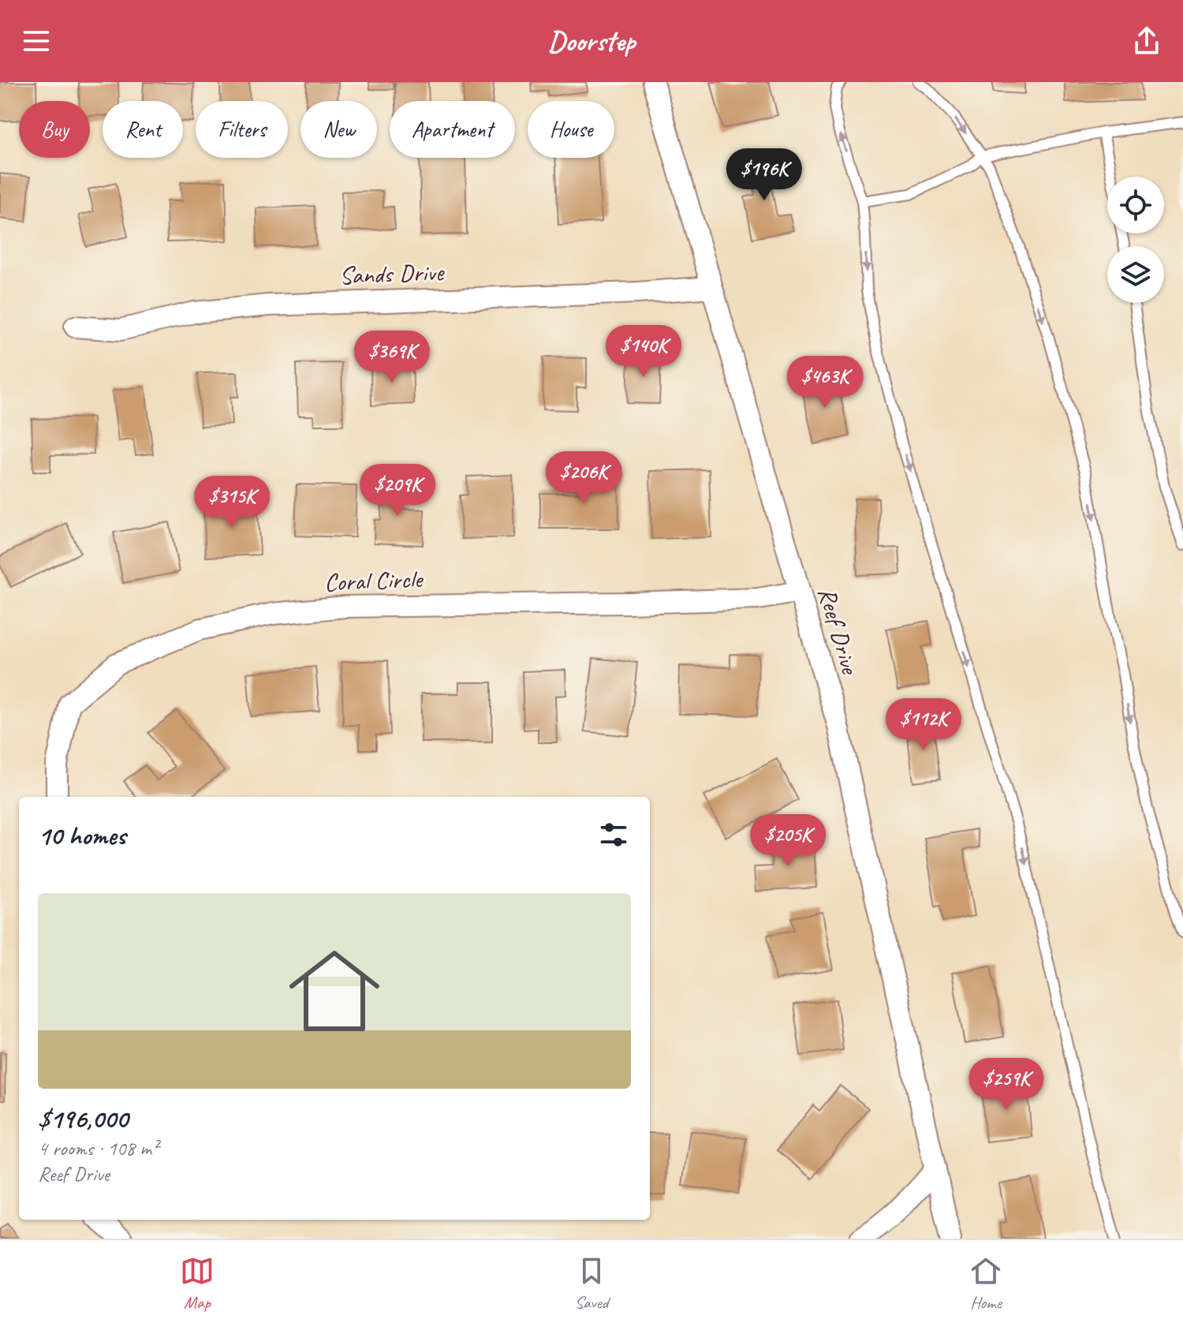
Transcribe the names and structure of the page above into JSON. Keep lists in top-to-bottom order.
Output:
{
  "streets": {
    "street": ["Sands Drive", "Coral Circle", "Reef Drive"]
  },
  "crossings": [
    ["Sands Drive", "Reef Drive"],
    ["Coral Circle", "Reef Drive"]
  ],
  "page": {
    "header": "Doorstep",
    "chip": [
      "Buy",
      "Rent",
      "Filters",
      "New",
      "Apartment",
      "House"
    ],
    "price": [
      "$196K",
      "$140K",
      "$369K",
      "$463K",
      "$206K",
      "$209K",
      "$315K",
      "$112K",
      "$205K",
      "$259K"
    ],
    "heading": "10 homes",
    "list": [
      {
        "name": "$196,000",
        "note": "4 rooms · 108 m² · Reef Drive"
      }
    ],
    "tabs": ["Map", "Saved", "Home"]
  }
}
